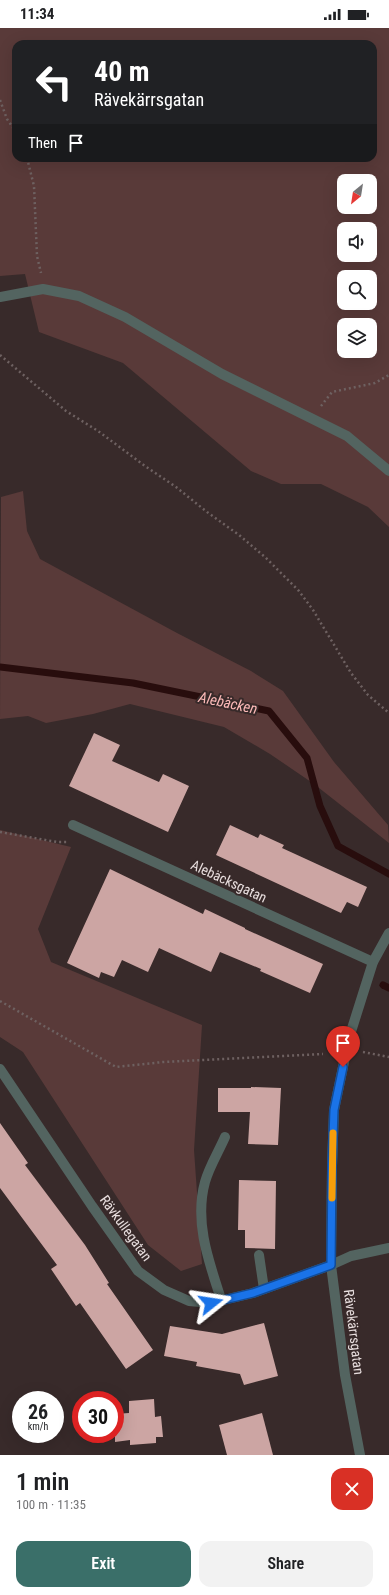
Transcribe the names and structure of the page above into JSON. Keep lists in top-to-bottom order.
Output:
{
  "streets": {
    "street": ["Alebäcksgatan", "Rävkullegatan", "Rävekärrsgatan"]
  },
  "crossings": [
    ["Alebäcksgatan", "Rävekärrsgatan"],
    ["Rävkullegatan", "Rävekärrsgatan"]
  ],
  "water": ["Alebäcken"],
  "north": "bottom left",
  "page": {
    "status": "11:34",
    "turn": ["40 m", "Rävekärrsgatan"],
    "then": "Then",
    "speed": "26 km/h",
    "limit": "30",
    "heading": ["1 min", "100 m · 11:35"],
    "buttons": ["Exit", "Share"]
  }
}
